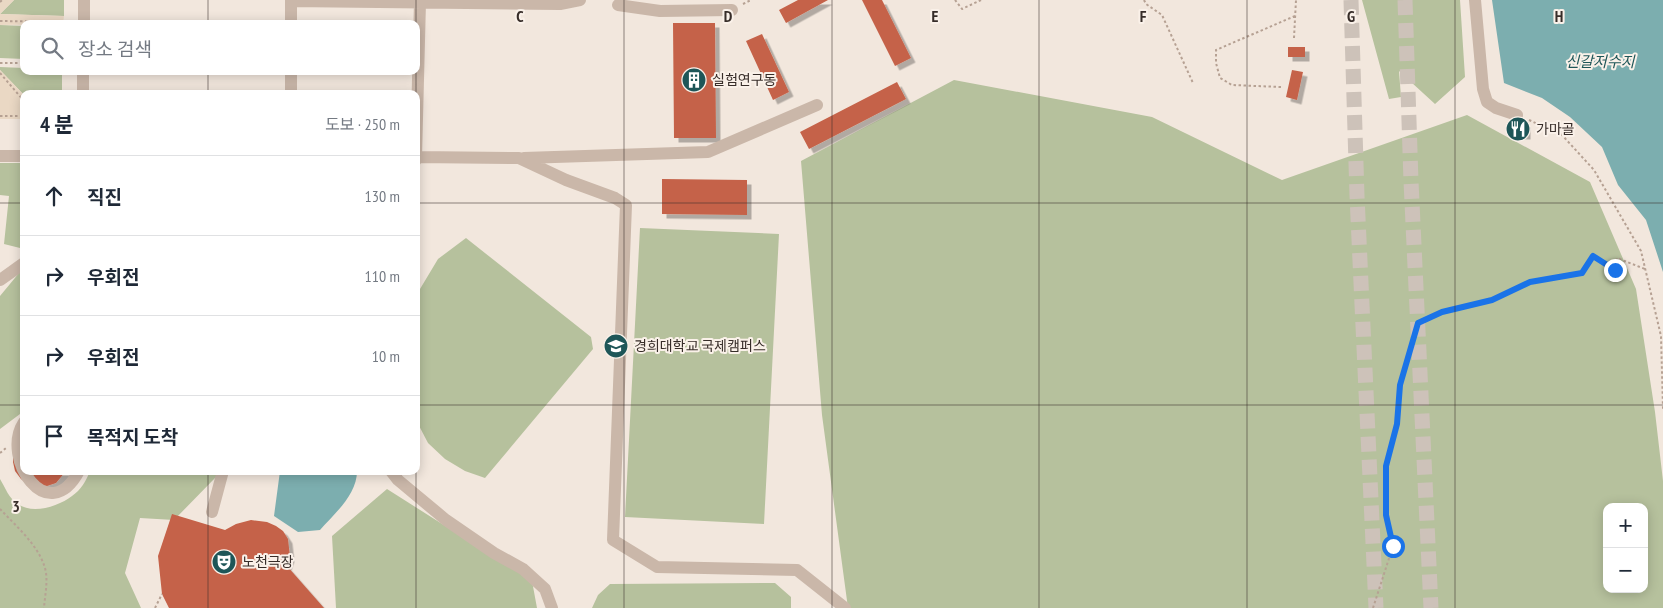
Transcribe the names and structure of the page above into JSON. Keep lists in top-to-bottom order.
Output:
{
  "water": ["신갈저수지"],
  "places": {
    "building": ["실험연구동"],
    "restaurant": ["가마골"],
    "school or university": ["경희대학교 국제캠퍼스"],
    "theatre": ["노천극장"]
  },
  "page": {
    "search": "장소 검색",
    "heading": ["4 분", "도보 · 250 m"],
    "list": [
      ["직진", "130 m"],
      ["우회전", "110 m"],
      ["우회전", "10 m"],
      "목적지 도착"
    ],
    "map_buttons": ["+", "−"]
  },
  "grid": {
    "columns": [
      "C",
      "D",
      "E",
      "F",
      "G",
      "H"
    ],
    "rows": ["3"]
  }
}
